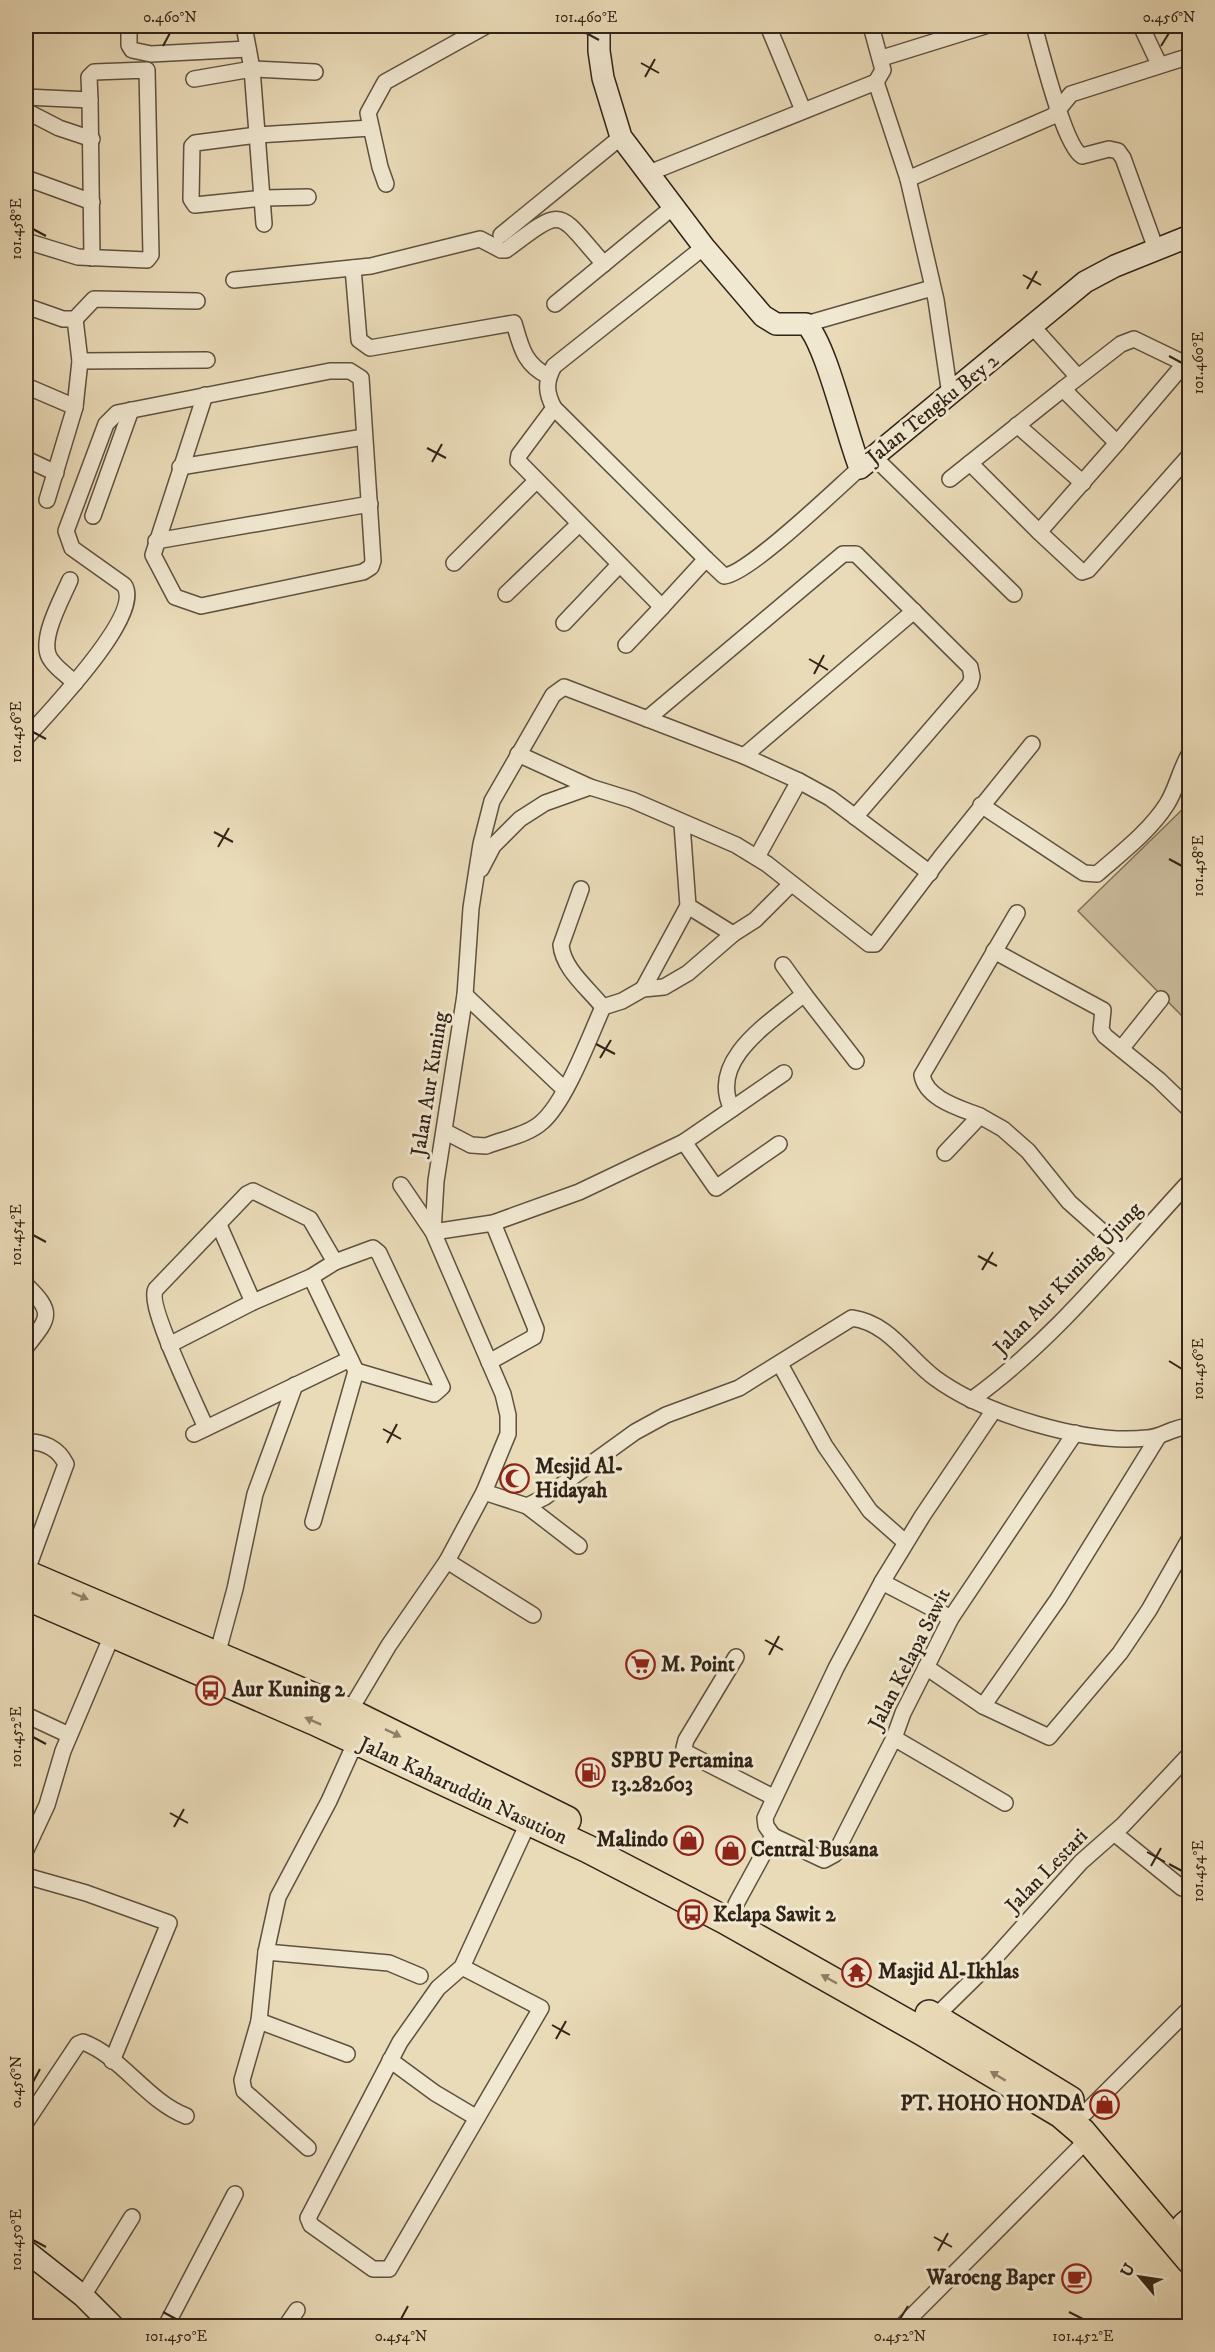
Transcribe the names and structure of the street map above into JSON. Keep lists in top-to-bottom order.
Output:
{
  "streets": {
    "highway": ["Jalan Kaharuddin Nasution"],
    "street": [
      "Jalan Tengku Bey 2",
      "Jalan Aur Kuning",
      "Jalan Aur Kuning Ujung",
      "Jalan Kelapa Sawit",
      "Jalan Lestari"
    ]
  },
  "crossings": [
    ["Jalan Aur Kuning", "Jalan Kaharuddin Nasution"],
    ["Jalan Kaharuddin Nasution", "Jalan Lestari"]
  ],
  "places": {
    "mosque": ["Mesjid Al- Hidayah"],
    "supermarket": ["M. Point"],
    "bus stop": ["Aur Kuning 2", "Kelapa Sawit 2"],
    "fuel station": ["SPBU Pertamina 13.282603"],
    "shop": ["Malindo", "Central Busana", "PT. HOHO HONDA"],
    "temple": ["Masjid Al-Ikhlas"],
    "cafe": ["Waroeng Baper"]
  },
  "north": "top left",
  "coordinates": [
    "0.460°N",
    "101.460°E",
    "0.456°N",
    "101.458°E",
    "101.456°E",
    "101.454°E",
    "101.452°E",
    "101.450°E",
    "0.454°N",
    "0.452°N"
  ]
}
